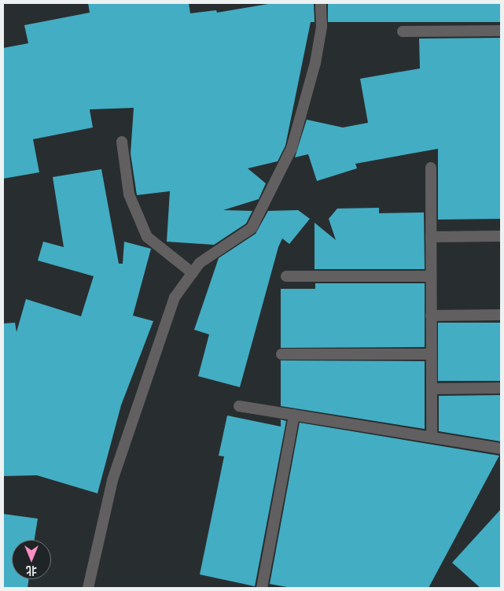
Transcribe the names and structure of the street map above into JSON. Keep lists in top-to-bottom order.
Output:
{
  "north": "bottom"
}
